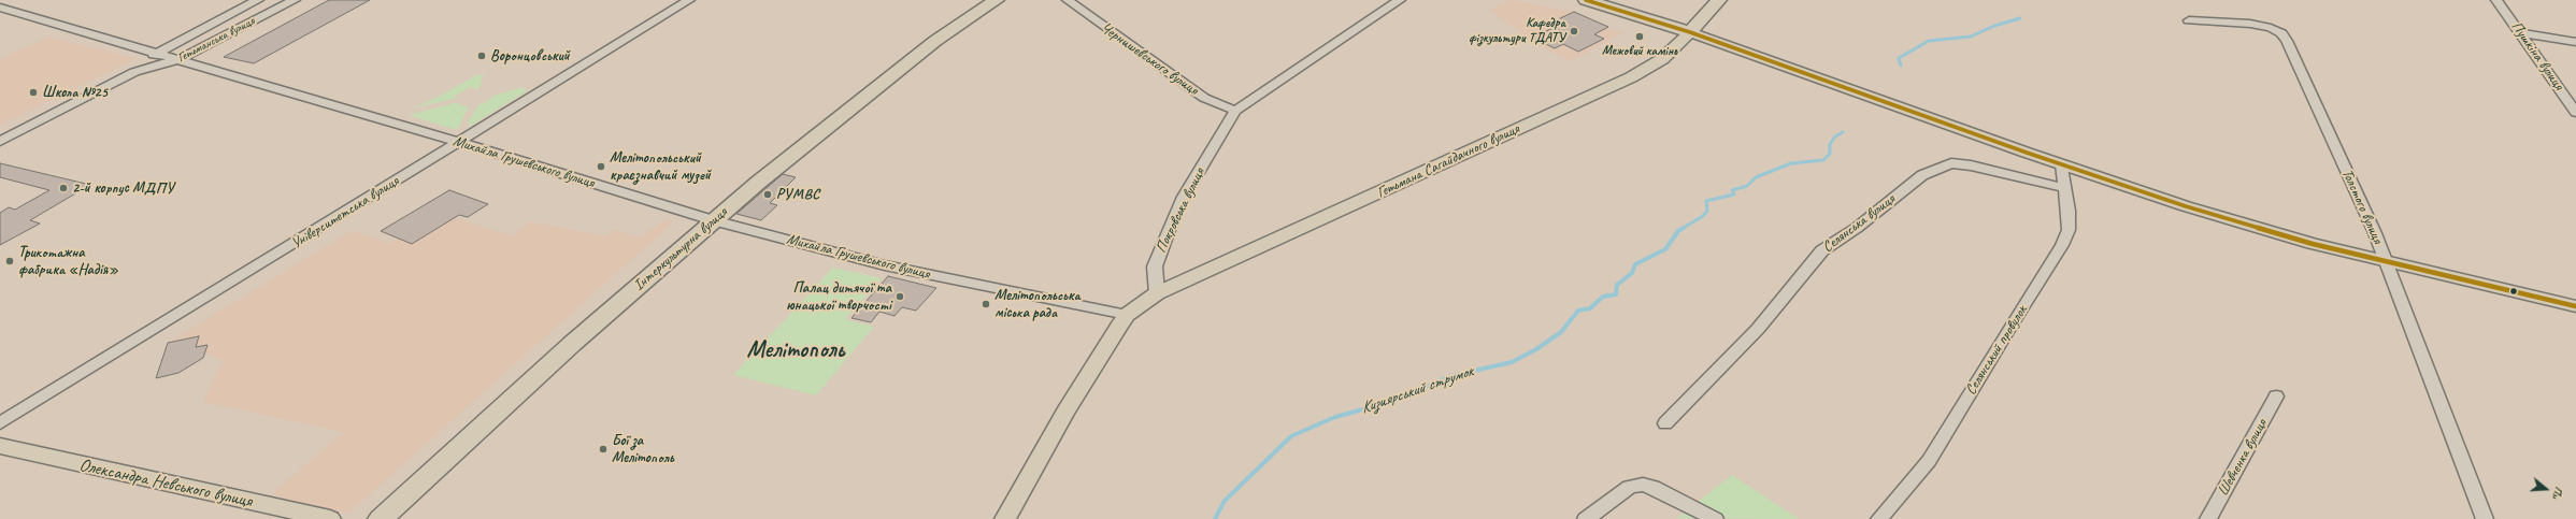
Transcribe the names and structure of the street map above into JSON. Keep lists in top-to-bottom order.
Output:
{
  "streets": {
    "highway": ["Гетьмана Сагайдачного вулиця", "Інтеркультурна вулиця"],
    "main road": ["Олександра Невського вулиця"],
    "street": [
      "Гетьманська вулиця",
      "Пушкіна вулиця",
      "Чернишевського вулиця",
      "Михайла Грушевського вулиця",
      "Толстого вулиця",
      "Покровська вулиця",
      "Університетська вулиця",
      "Селянська вулиця",
      "Селянський провулок",
      "Шевченка вулиця"
    ]
  },
  "crossings": [
    ["Гетьманська вулиця", "Михайла Грушевського вулиця"],
    ["Чернишевського вулиця", "Покровська вулиця"],
    ["Гетьмана Сагайдачного вулиця", "Покровська вулиця"],
    ["Михайла Грушевського вулиця", "Університетська вулиця"],
    ["Михайла Грушевського вулиця", "Інтеркультурна вулиця"],
    ["Селянська вулиця", "Селянський провулок"]
  ],
  "districts": ["Мелітополь"],
  "water": ["Кизиярський струмок"],
  "places": [
    "Кафедра фізкультури ТДАТУ",
    "Межовий камінь",
    "Воронцовський",
    "Школа №25",
    "Мелітопольський краєзнавчий музей",
    "2-й корпус МДПУ",
    "РУМВC",
    "Трикотажна фабрика «Надія»",
    "Палац дитячої та юнацької творчості",
    "Мелітопольська міська рада",
    "Бої за Мелітополь"
  ],
  "north": "right"
}
